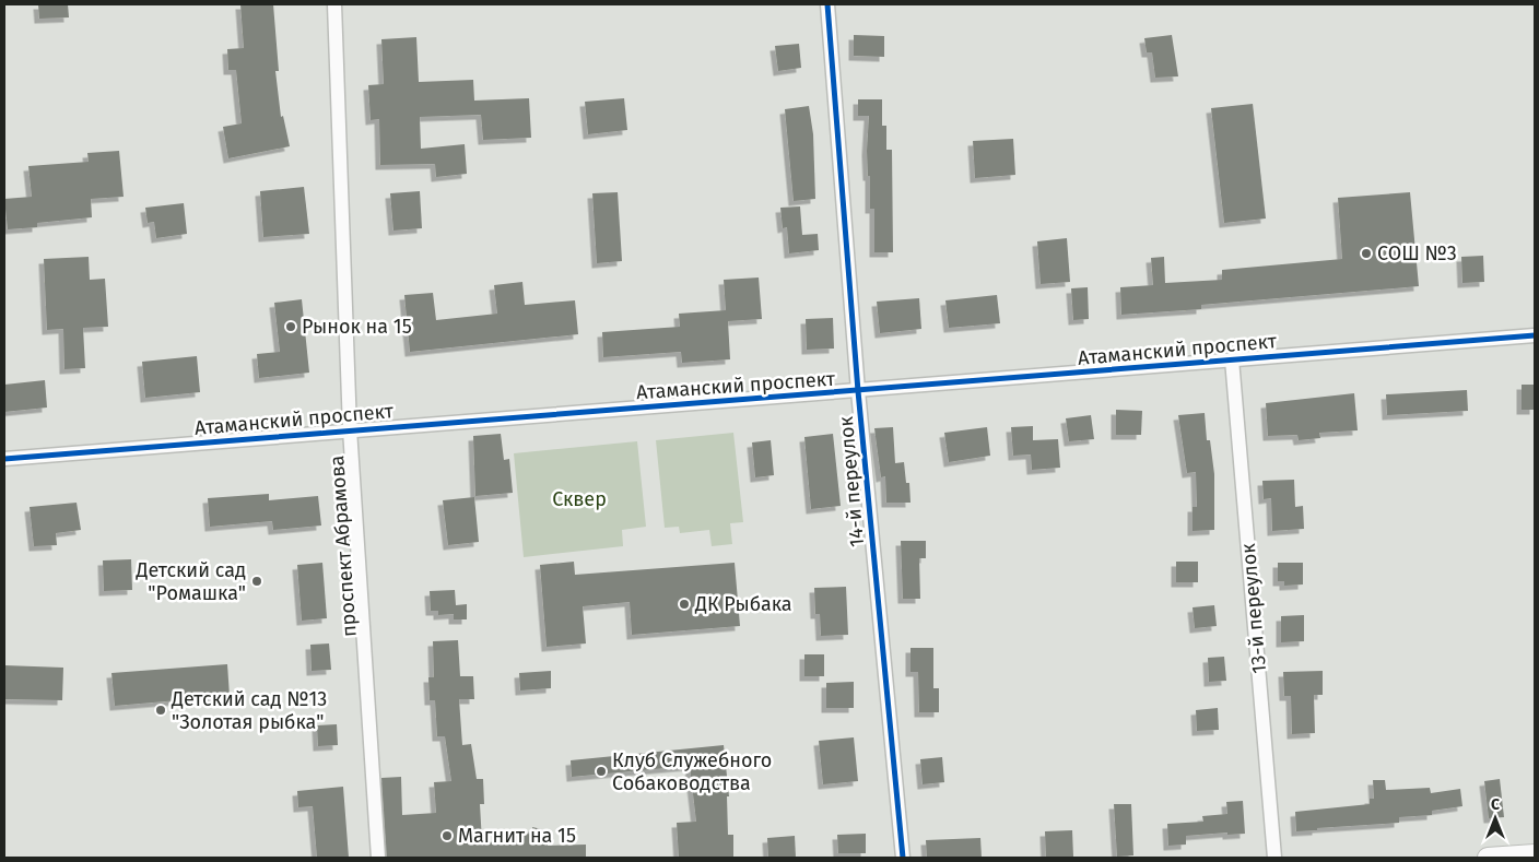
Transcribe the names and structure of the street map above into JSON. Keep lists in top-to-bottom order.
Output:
{
  "streets": {
    "street": [
      "Атаманский проспект",
      "14-й переулок",
      "проспект Абрамова",
      "13-й переулок"
    ]
  },
  "crossings": [
    ["Атаманский проспект", "14-й переулок"],
    ["Атаманский проспект", "проспект Абрамова"],
    ["Атаманский проспект", "13-й переулок"]
  ],
  "parks": ["Сквер"],
  "places": [
    "СОШ №3",
    "Рынок на 15",
    "Детский сад \"Ромашка\"",
    "ДК Рыбака",
    "Детский сад №13 \"Золотая рыбка\"",
    "Клуб Служебного Собаководства",
    "Магнит на 15"
  ],
  "north": "top"
}
